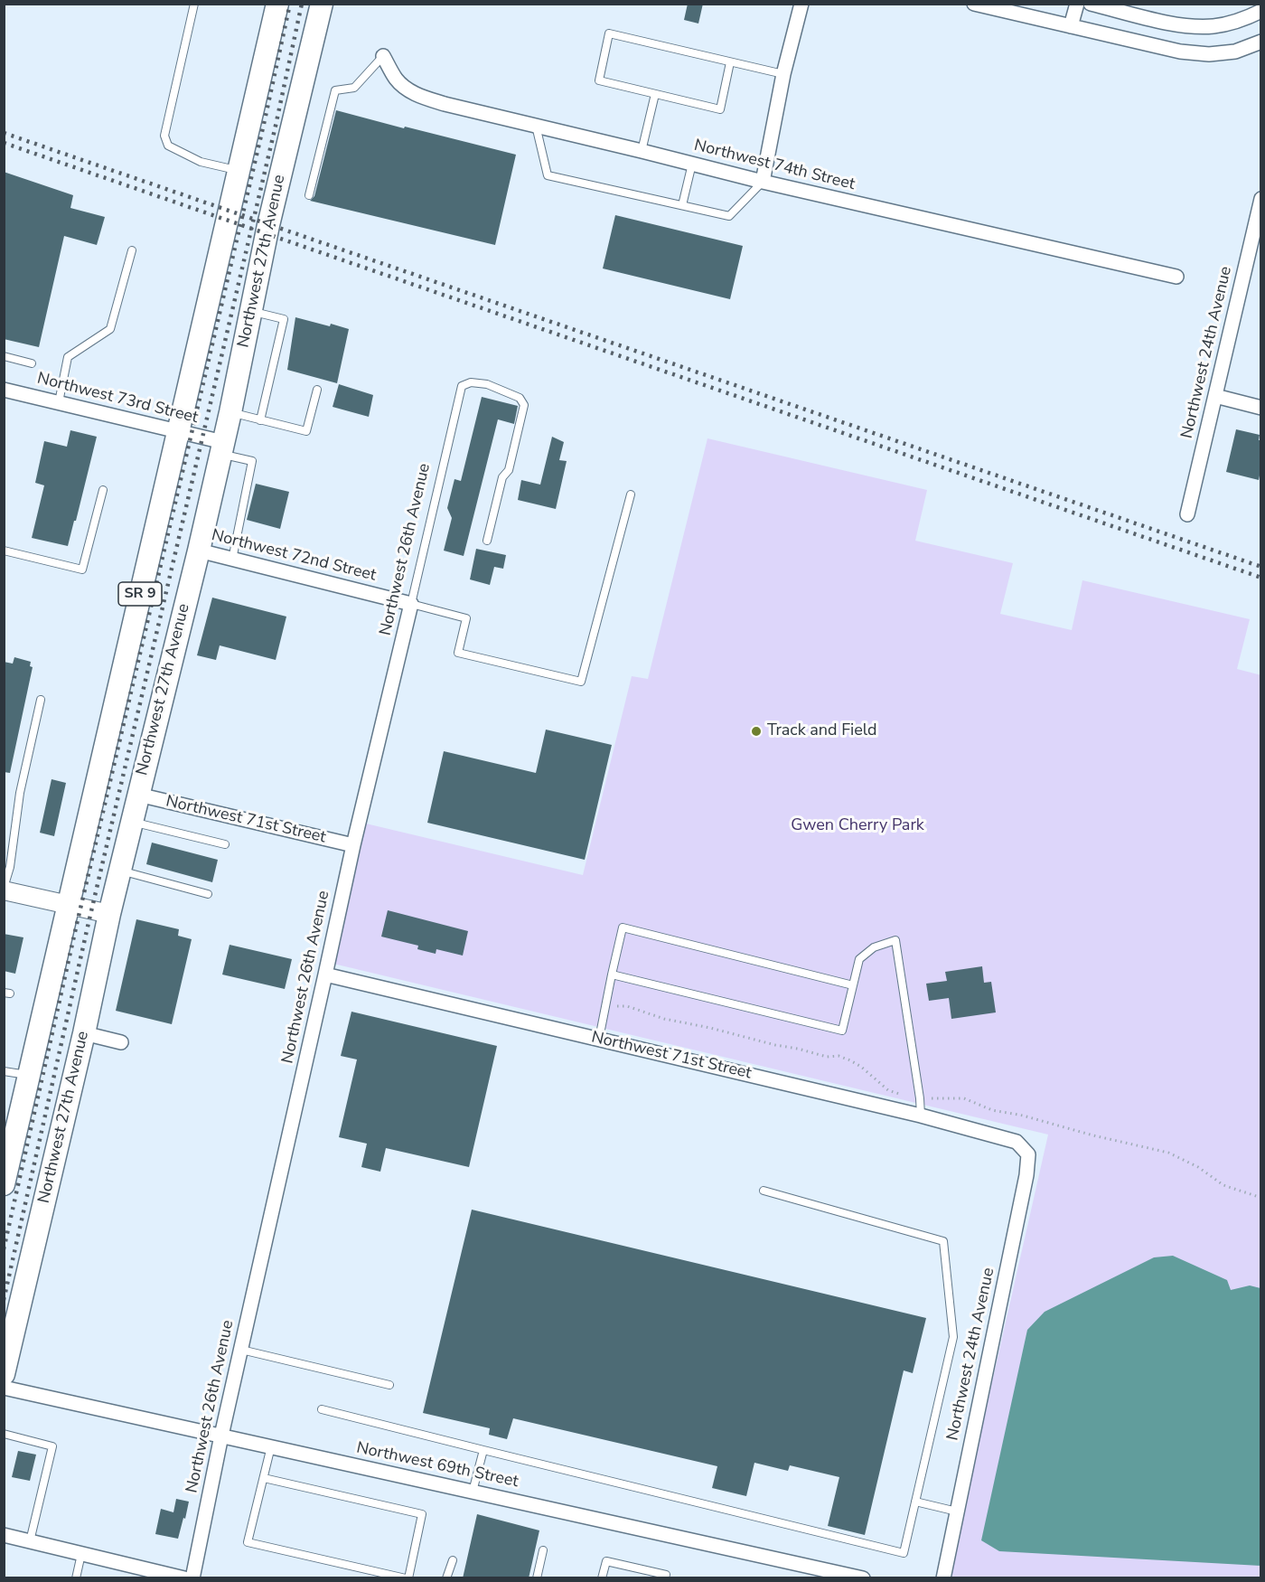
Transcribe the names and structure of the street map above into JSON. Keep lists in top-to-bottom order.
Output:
{
  "streets": {
    "main road": ["Northwest 27th Avenue", "SR 9"],
    "street": [
      "Northwest 74th Street",
      "Northwest 24th Avenue",
      "Northwest 73rd Street",
      "Northwest 26th Avenue",
      "Northwest 72nd Street",
      "Northwest 71st Street",
      "Northwest 69th Street"
    ]
  },
  "crossings": [
    ["Northwest 27th Avenue", "Northwest 73rd Street"],
    ["Northwest 27th Avenue", "Northwest 72nd Street"],
    ["Northwest 27th Avenue", "Northwest 71st Street"],
    ["Northwest 24th Avenue", "Northwest 71st Street"],
    ["Northwest 73rd Street", "SR 9"],
    ["Northwest 26th Avenue", "Northwest 72nd Street"],
    ["Northwest 26th Avenue", "Northwest 71st Street"],
    ["Northwest 26th Avenue", "Northwest 69th Street"]
  ],
  "parks": ["Gwen Cherry Park"],
  "places": ["Track and Field"]
}
